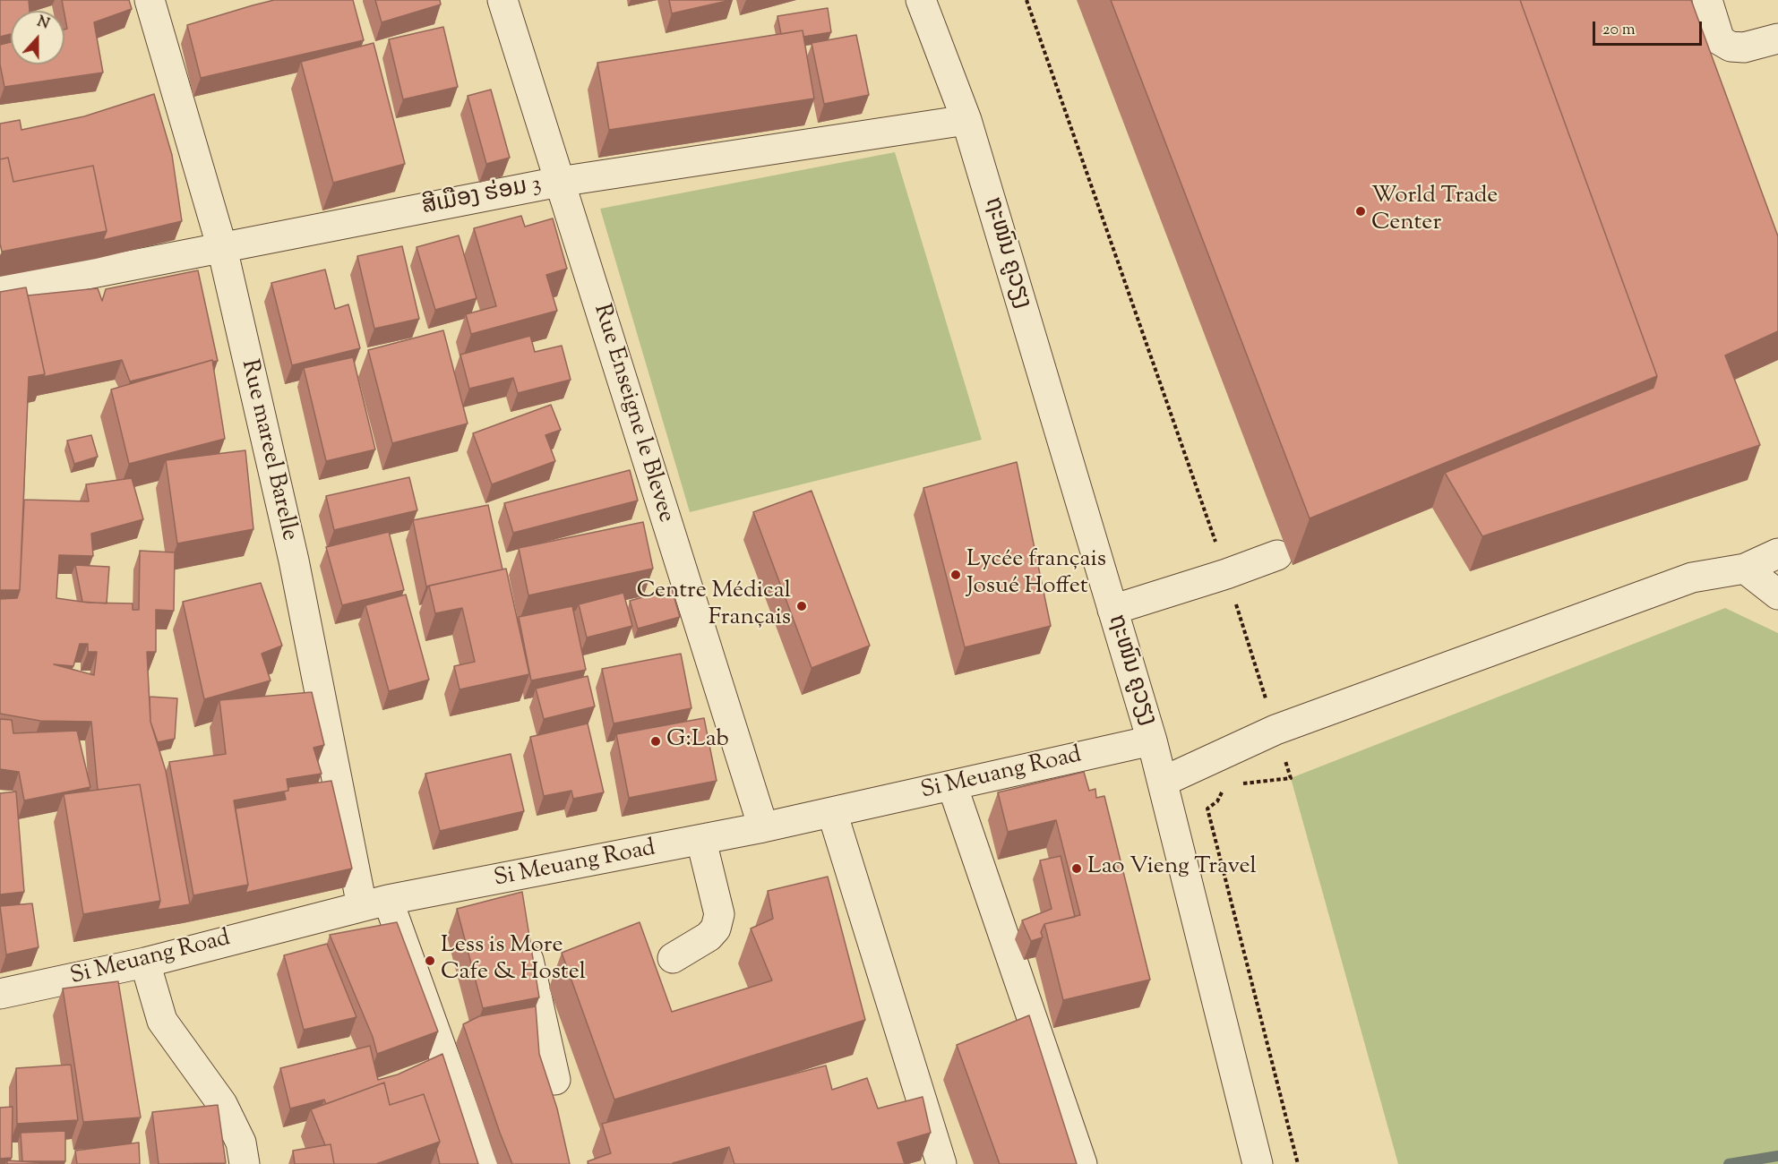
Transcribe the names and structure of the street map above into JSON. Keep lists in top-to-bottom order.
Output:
{
  "streets": {
    "street": [
      "ສີເມືອງ ຮ່ອມ 3",
      "ຖະໜົນ ຄູວຽງ",
      "Rue Enseigne le Blevee",
      "Rue mareel Barelle",
      "Si Meuang Road"
    ]
  },
  "crossings": [
    ["ສີເມືອງ ຮ່ອມ 3", "ຖະໜົນ ຄູວຽງ"],
    ["ສີເມືອງ ຮ່ອມ 3", "Rue Enseigne le Blevee"],
    ["ສີເມືອງ ຮ່ອມ 3", "Rue mareel Barelle"],
    ["ຖະໜົນ ຄູວຽງ", "Si Meuang Road"],
    ["Rue Enseigne le Blevee", "Si Meuang Road"],
    ["Rue mareel Barelle", "Si Meuang Road"]
  ],
  "places": [
    "World Trade Center",
    "Lycée français Josué Hoffet",
    "Centre Médical Français",
    "G:Lab",
    "Lao Vieng Travel",
    "Less is More Cafe & Hostel"
  ],
  "scale_bar": "20 m",
  "north": "top"
}
